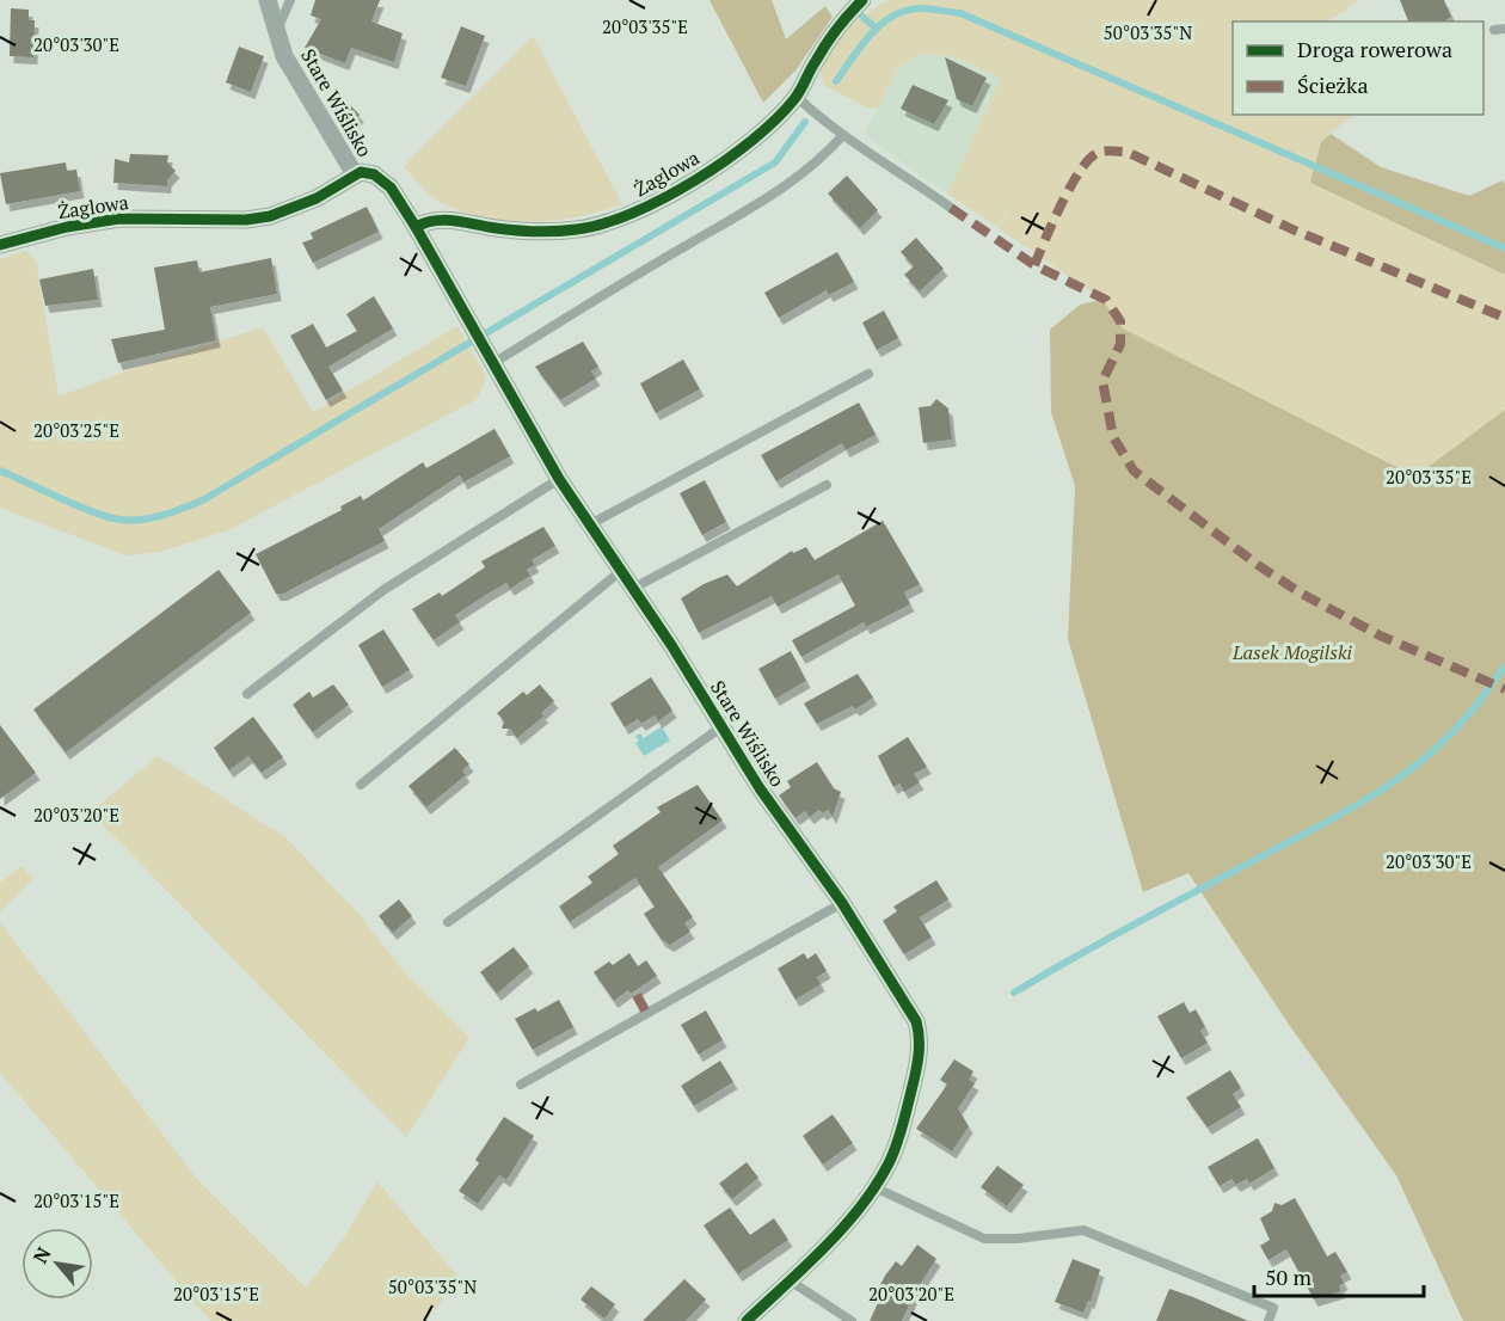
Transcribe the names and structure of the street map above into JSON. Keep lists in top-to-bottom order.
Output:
{
  "streets": {
    "street": ["Stare Wiślisko", "Żaglowa"]
  },
  "crossings": [
    ["Stare Wiślisko", "Żaglowa"]
  ],
  "parks": ["Lasek Mogilski"],
  "legend": ["Droga rowerowa", "Ścieżka"],
  "scale_bar": "50 m",
  "north": "top left",
  "coordinates": [
    "20°03'35\"E",
    "50°03'35\"N",
    "20°03'30\"E",
    "20°03'25\"E",
    "20°03'20\"E",
    "20°03'15\"E"
  ]
}
